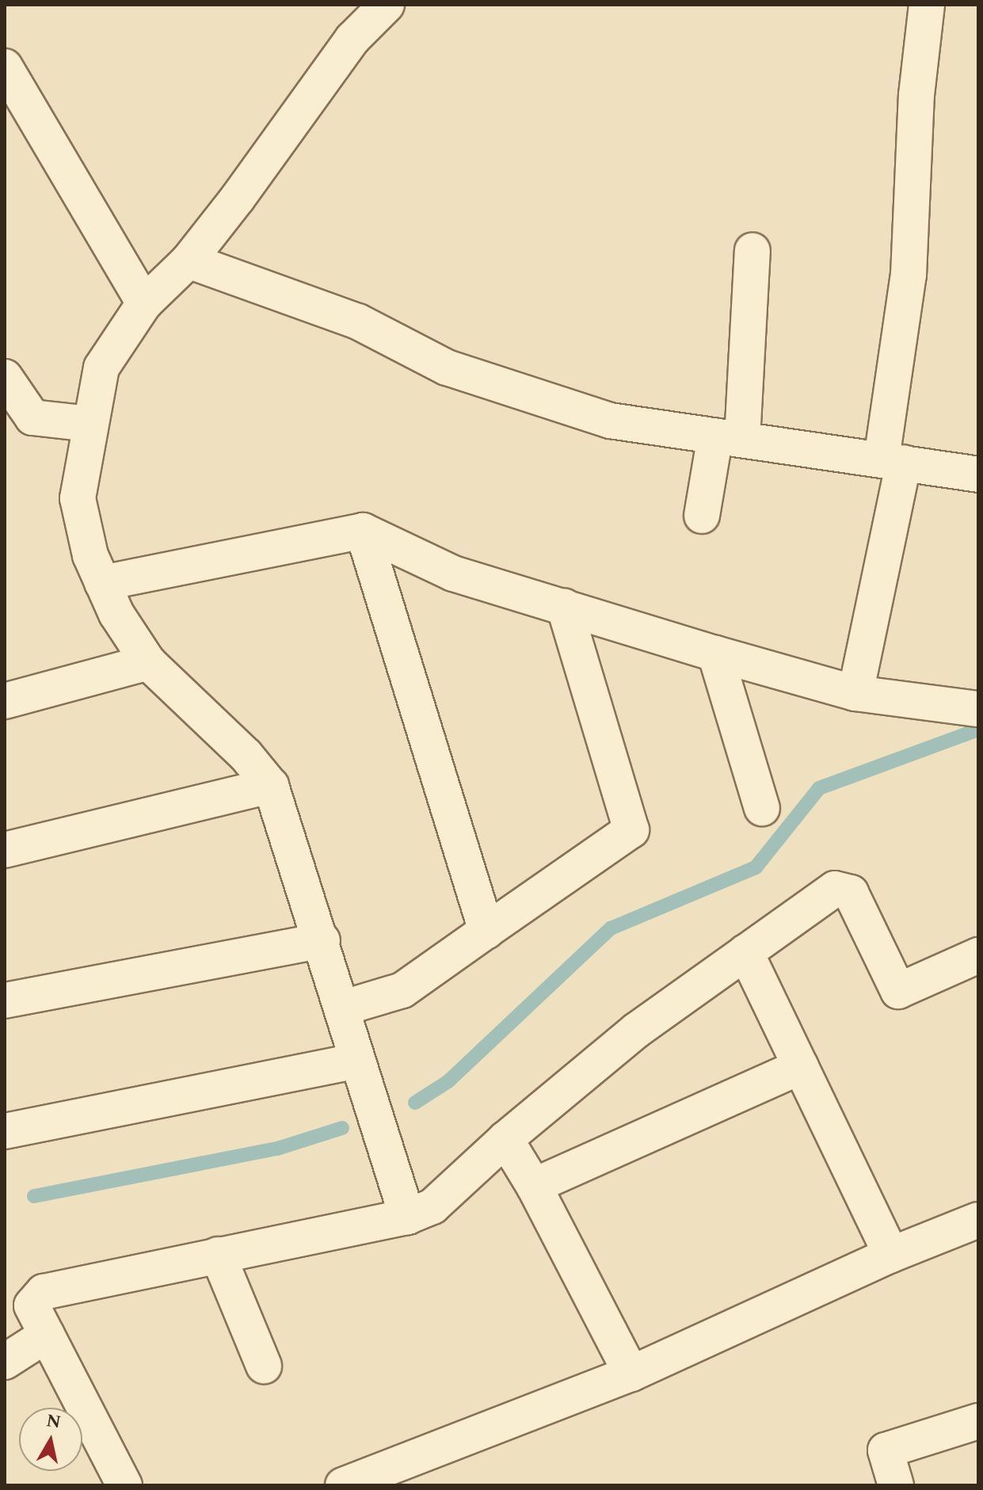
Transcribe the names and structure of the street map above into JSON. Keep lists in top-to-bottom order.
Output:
{
  "north": "top"
}
